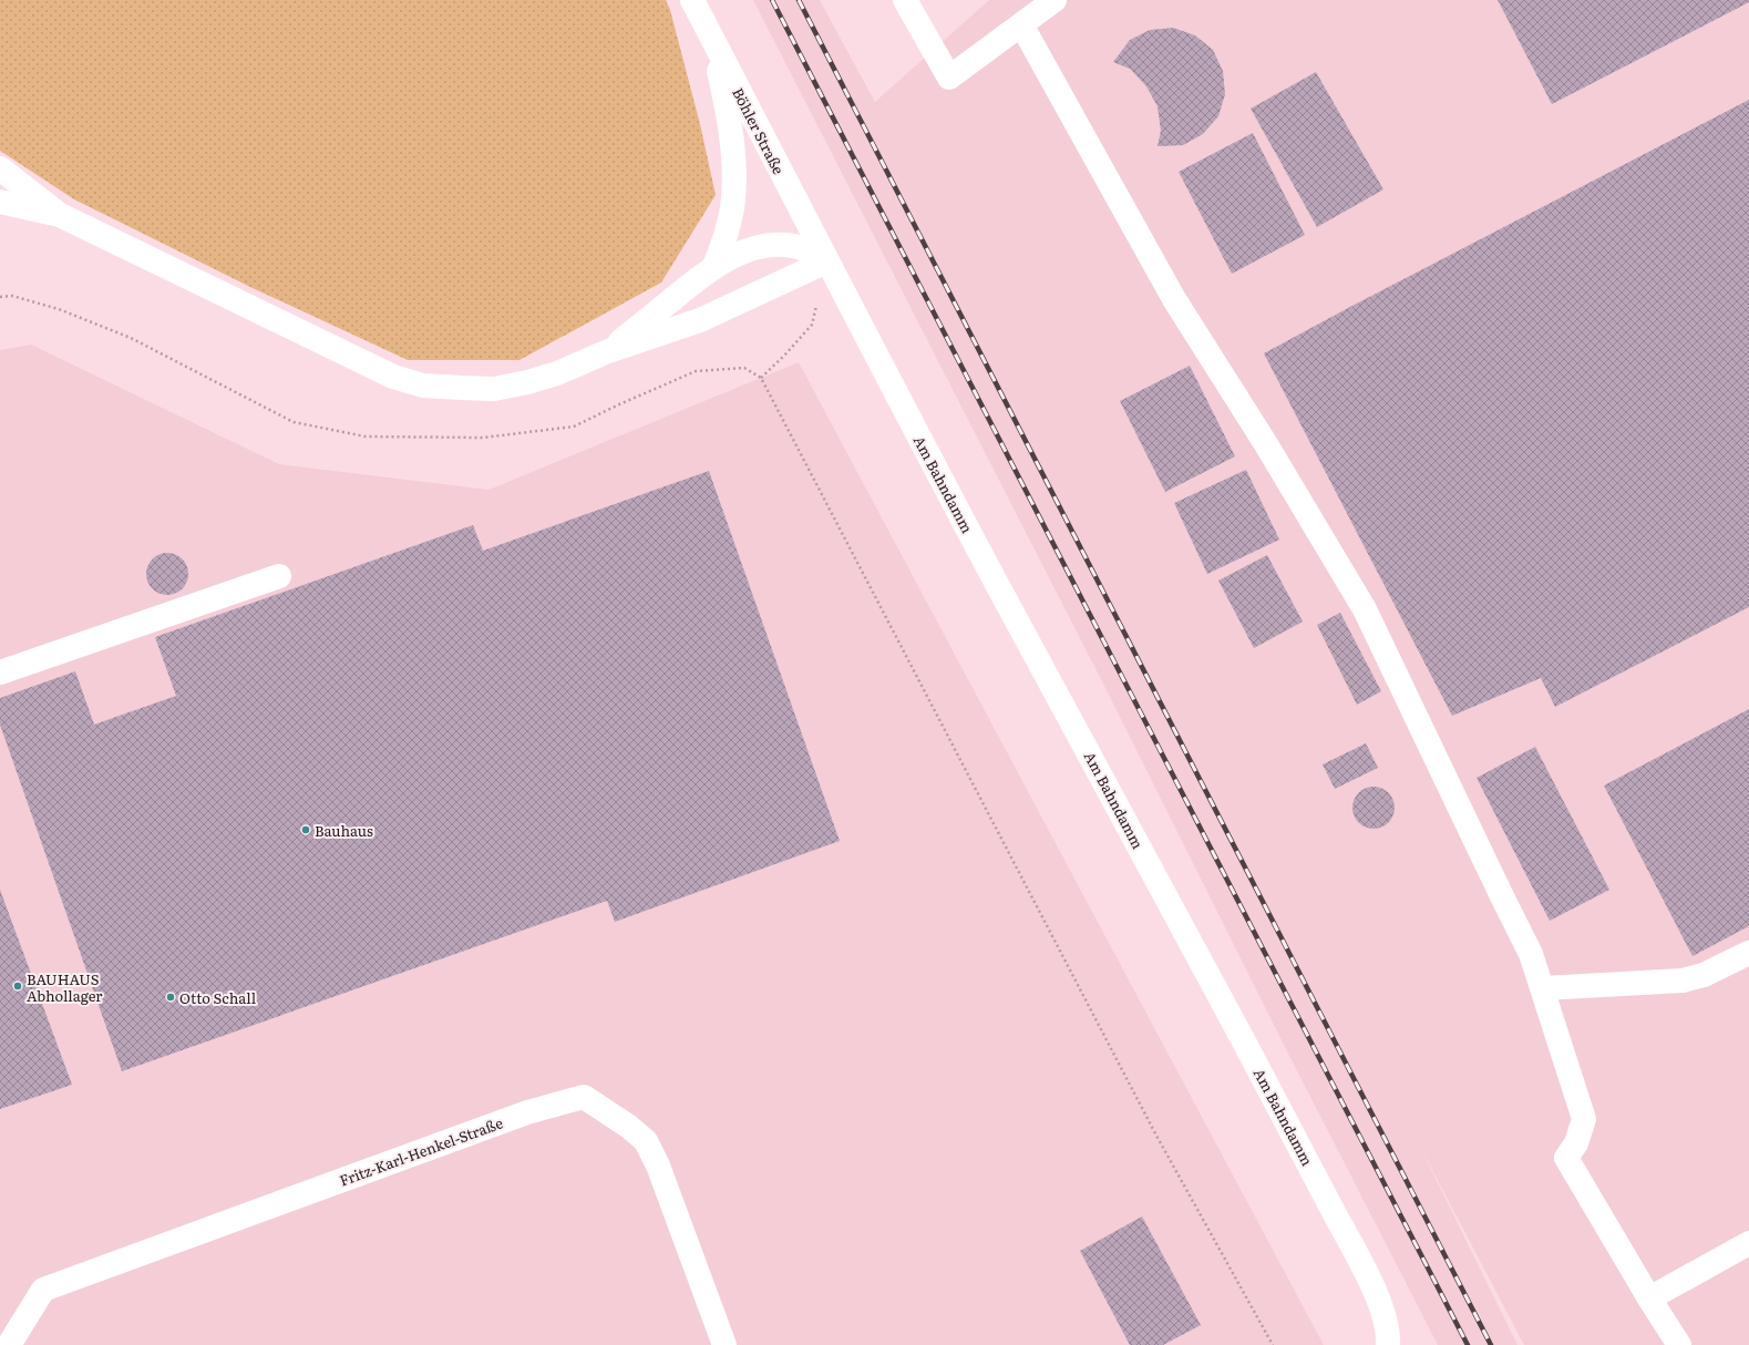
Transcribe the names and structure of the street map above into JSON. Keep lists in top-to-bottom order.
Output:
{
  "streets": {
    "street": ["Böhler Straße", "Am Bahndamm", "Fritz-Karl-Henkel-Straße"]
  },
  "crossings": [
    ["Böhler Straße", "Am Bahndamm"]
  ],
  "places": ["Bauhaus", "BAUHAUS Abhollager", "Otto Schall"]
}
